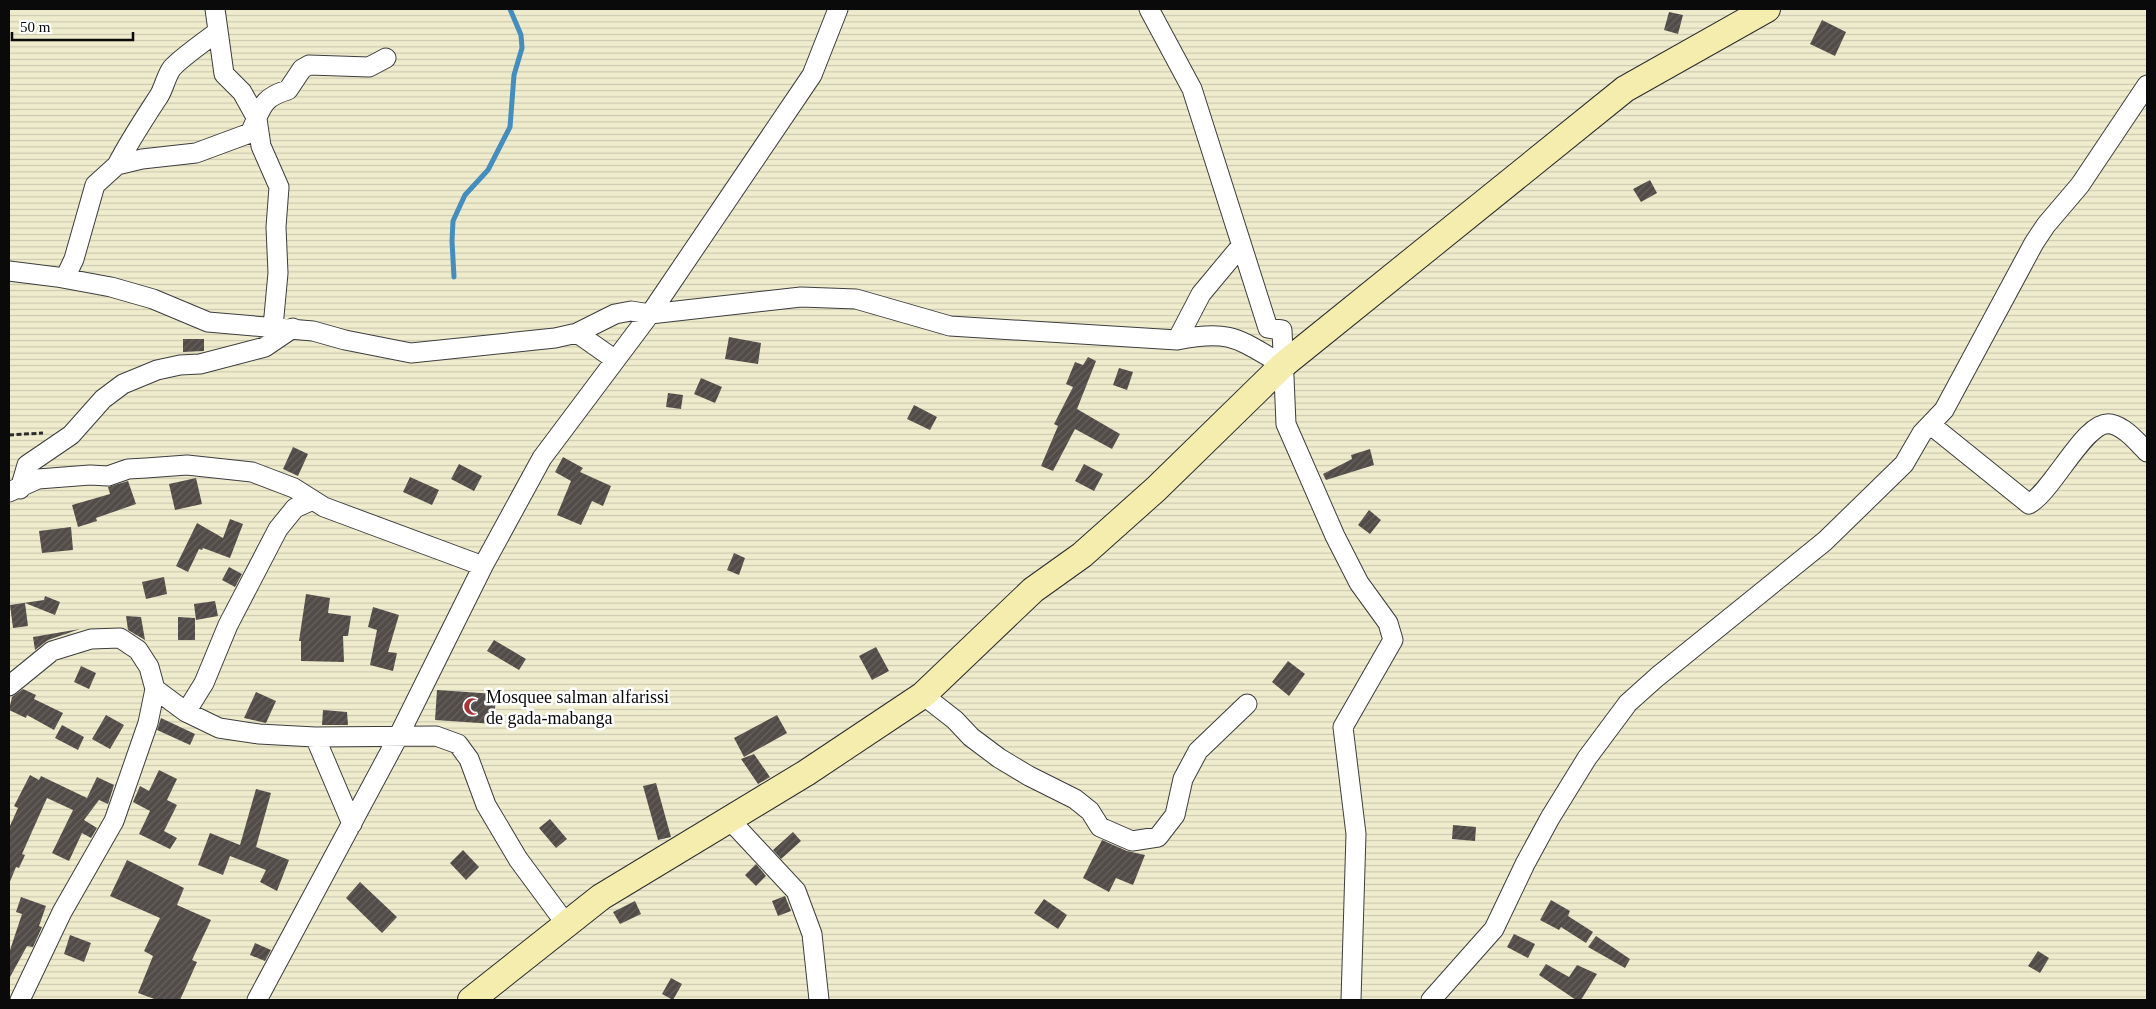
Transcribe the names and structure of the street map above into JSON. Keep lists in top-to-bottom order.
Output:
{
  "places": {
    "mosque": ["Mosquee salman alfarissi de gada-mabanga"]
  },
  "scale_bar": "50 m"
}
